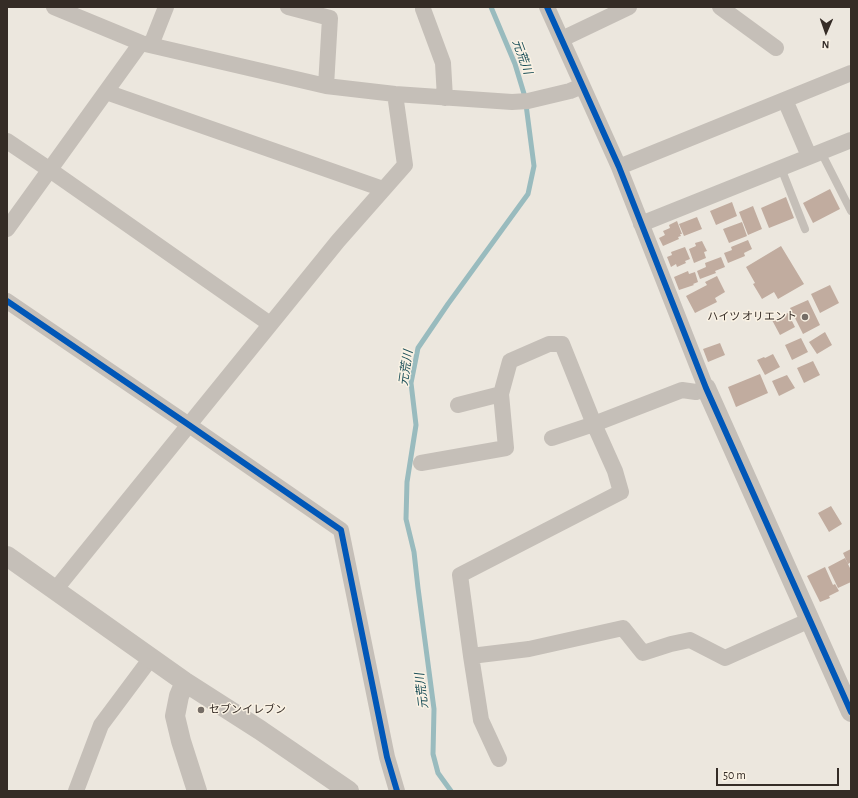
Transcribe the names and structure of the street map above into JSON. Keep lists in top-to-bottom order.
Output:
{
  "water": ["元荒川"],
  "places": ["ハイツ オリエント", "セブンイレブン"],
  "scale_bar": "50 m",
  "north": "bottom"
}
